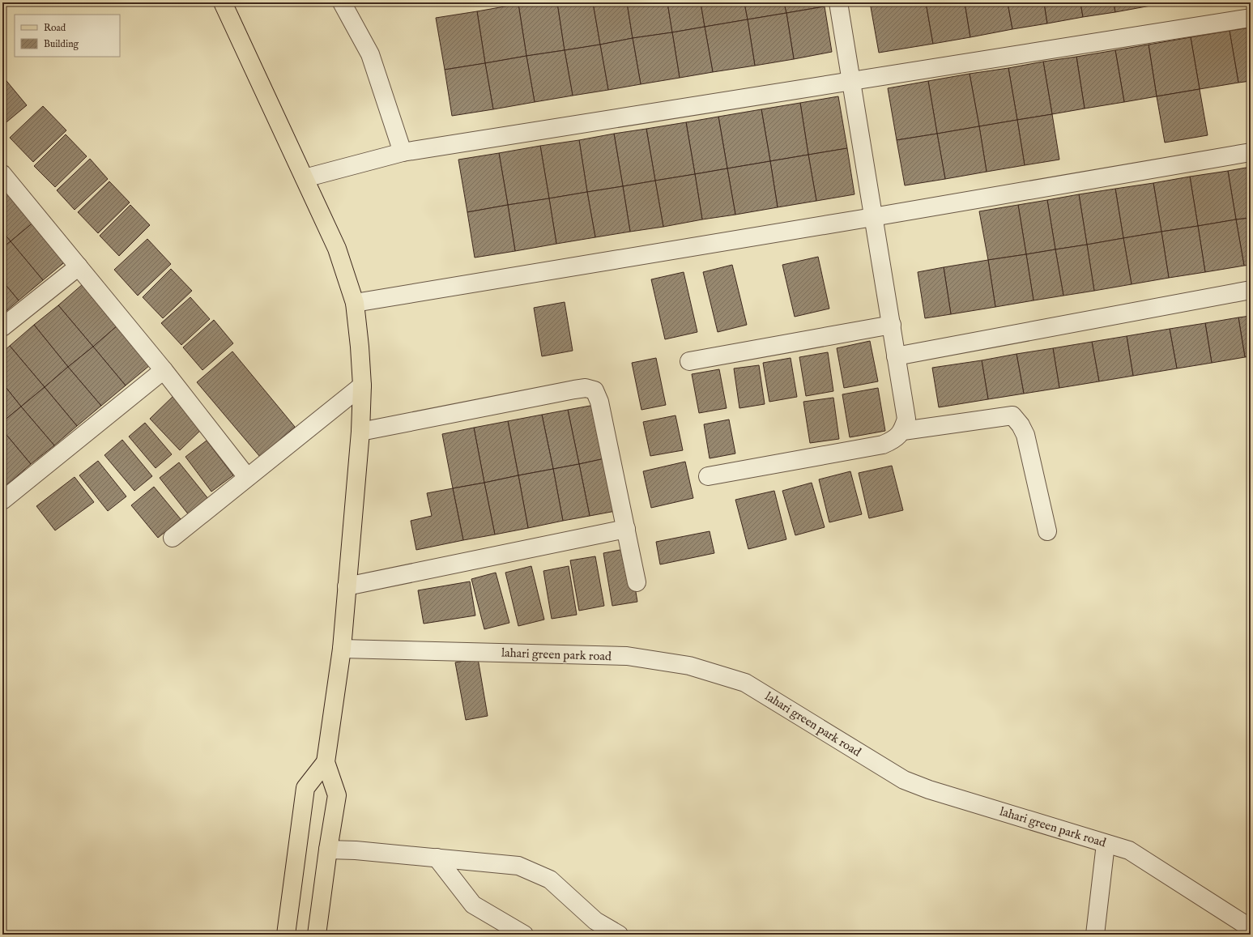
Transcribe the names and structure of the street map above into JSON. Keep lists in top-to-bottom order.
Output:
{
  "streets": {
    "street": ["lahari green park road"]
  },
  "legend": ["Road", "Building"]
}
